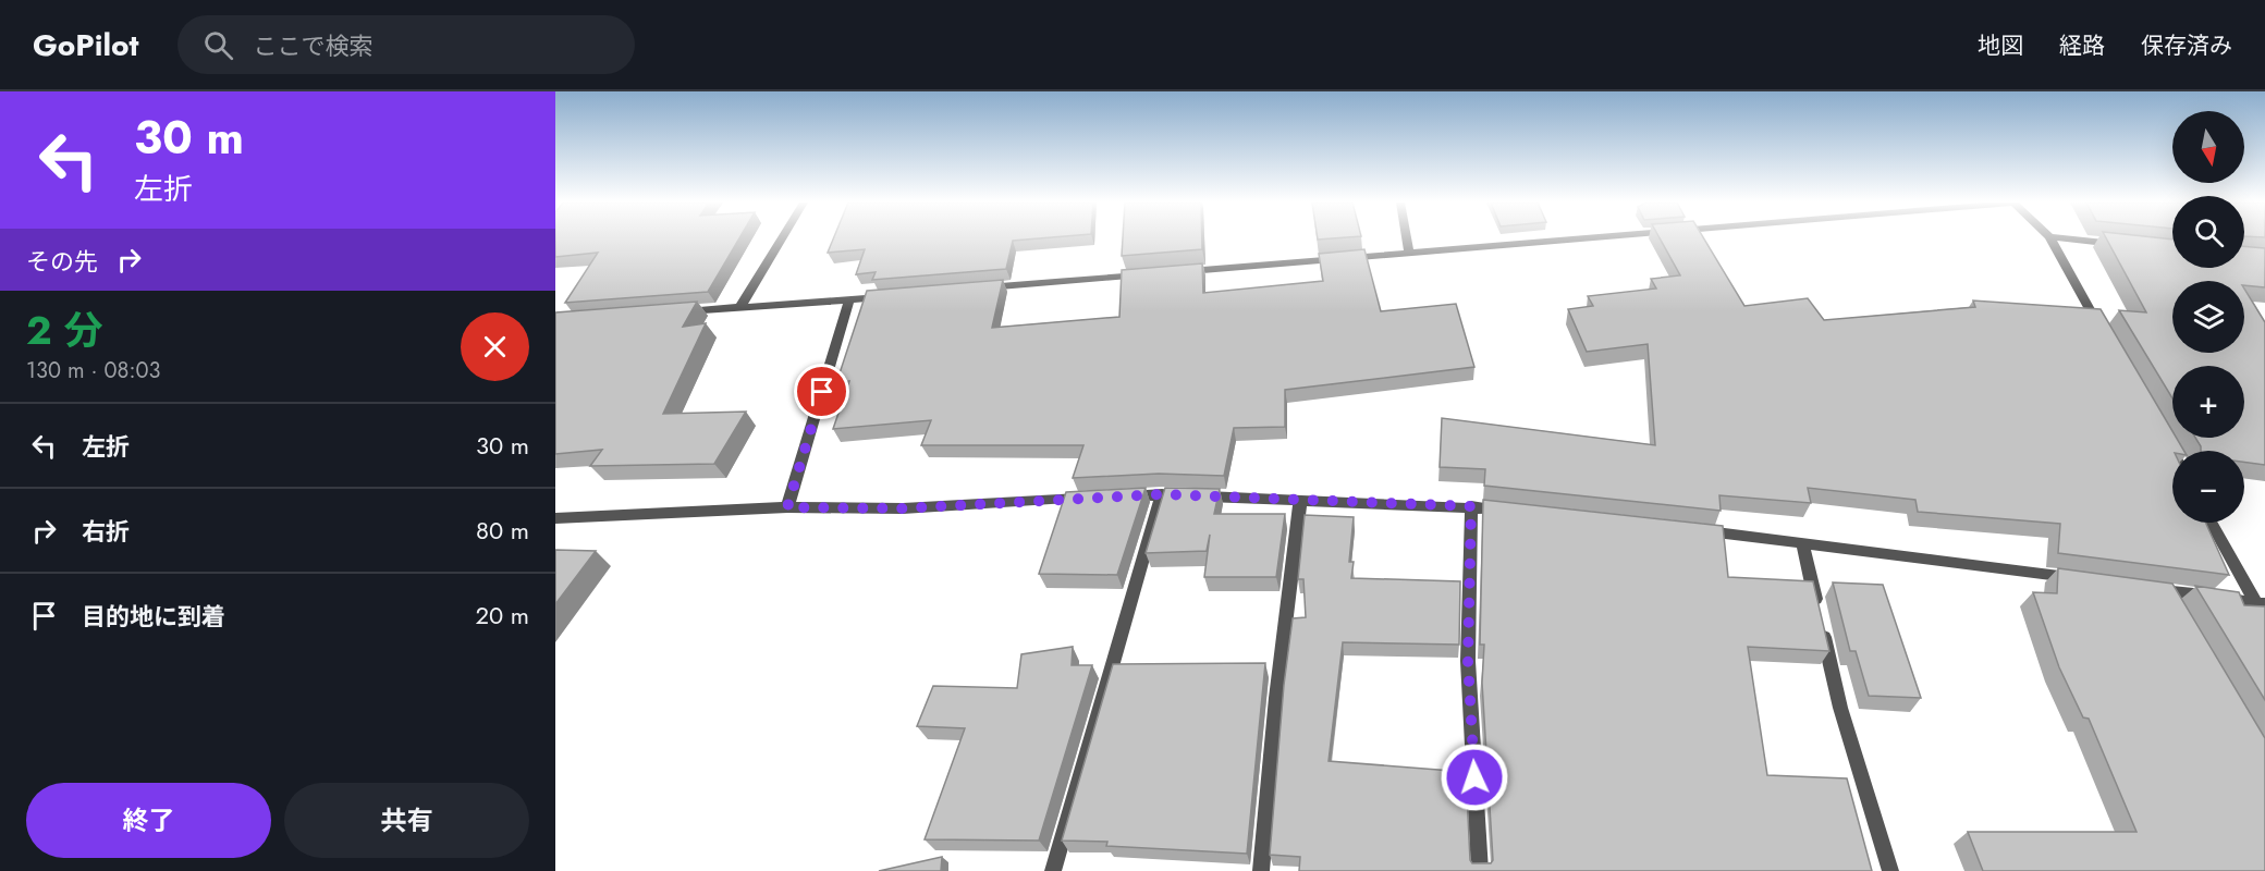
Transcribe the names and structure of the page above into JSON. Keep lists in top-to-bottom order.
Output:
{
  "north": "bottom",
  "page": {
    "header": "GoPilot",
    "search": "ここで検索",
    "nav": ["地図", "経路", "保存済み"],
    "turn": ["30 m", "左折"],
    "map_buttons": ["+", "−"],
    "then": "その先",
    "heading": ["2 分", "130 m · 08:03"],
    "list": [
      {
        "name": "左折",
        "value": "30 m"
      },
      {
        "name": "右折",
        "value": "80 m"
      },
      {
        "name": "目的地に到着",
        "value": "20 m"
      }
    ],
    "buttons": ["終了", "共有"]
  }
}
